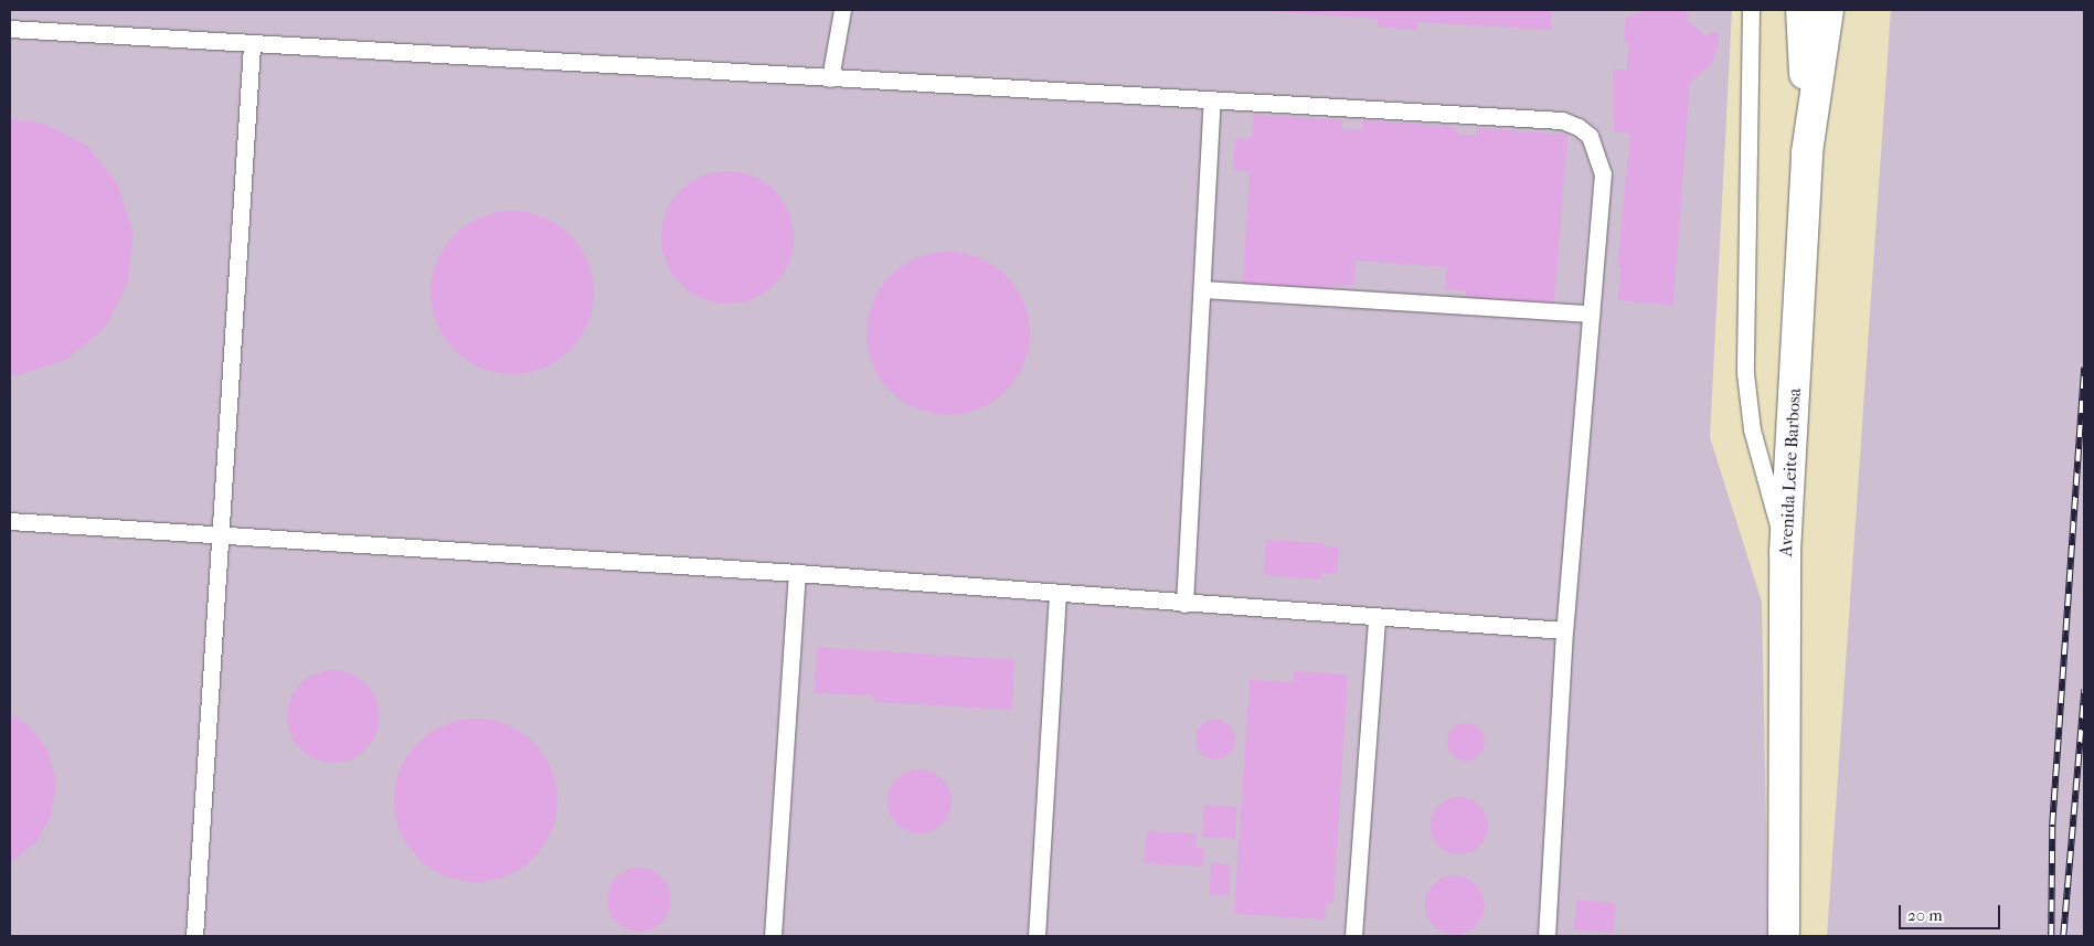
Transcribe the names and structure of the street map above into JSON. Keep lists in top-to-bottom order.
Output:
{
  "streets": {
    "street": ["Avenida Leite Barbosa"]
  },
  "scale_bar": "20 m"
}
